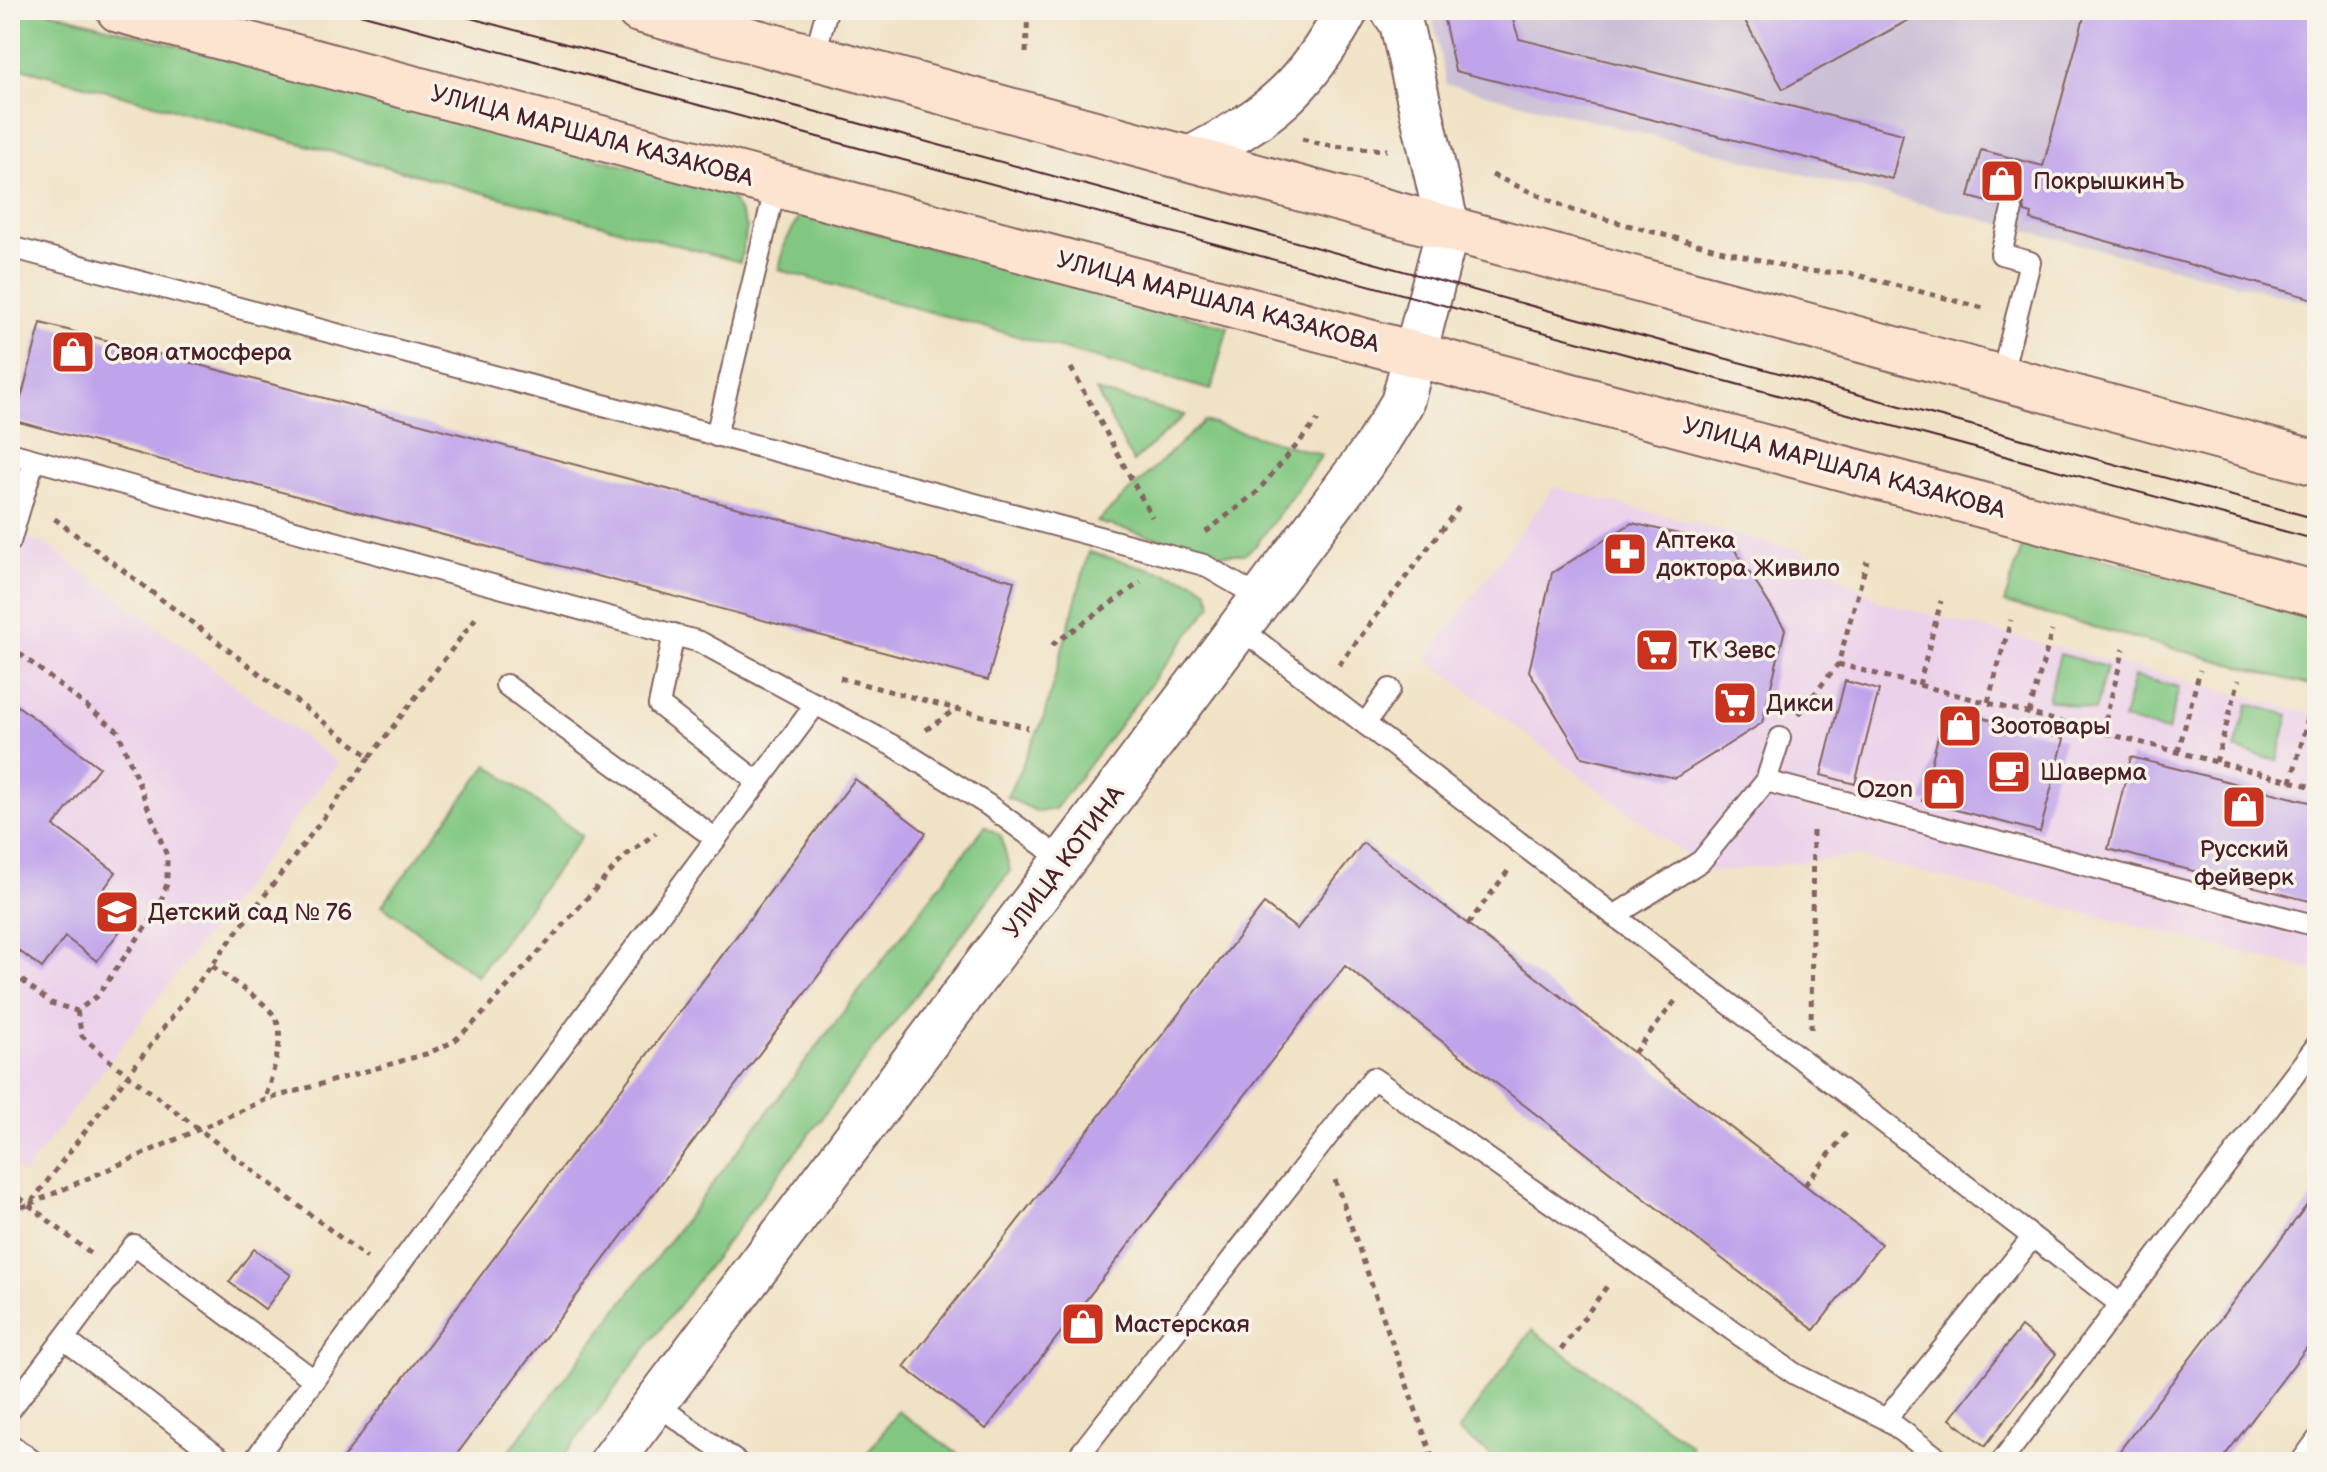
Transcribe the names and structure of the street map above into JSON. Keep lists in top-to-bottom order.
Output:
{
  "streets": {
    "main road": ["УЛИЦА МАРШАЛА КАЗАКОВА"],
    "street": ["УЛИЦА КОТИНА"]
  },
  "crossings": [
    ["УЛИЦА МАРШАЛА КАЗАКОВА", "УЛИЦА КОТИНА"]
  ],
  "places": {
    "shop": [
      "ПокрышкинЪ",
      "Своя атмосфера",
      "Зоотовары",
      "Ozon",
      "Русский фейверк",
      "Мастерская"
    ],
    "pharmacy": ["Аптека доктора Живило"],
    "supermarket": ["ТК Зевс", "Дикси"],
    "cafe": ["Шаверма"],
    "school or university": ["Детский сад № 76"]
  }
}
